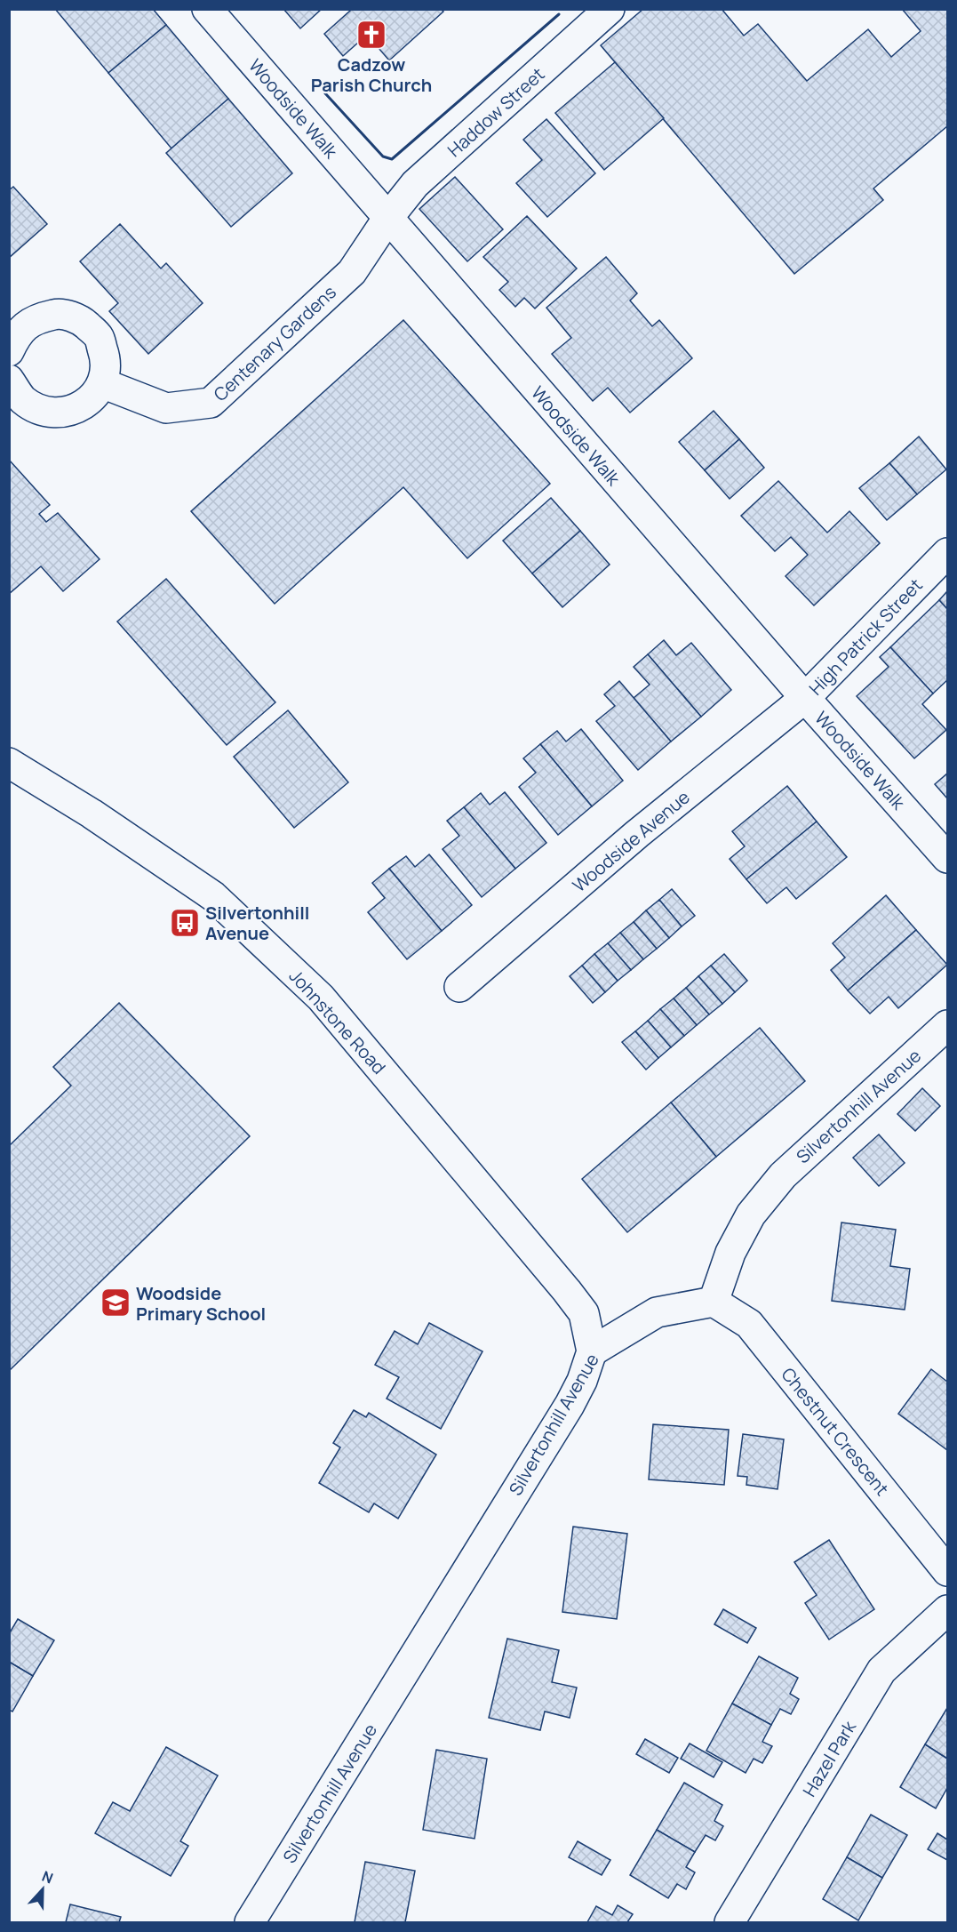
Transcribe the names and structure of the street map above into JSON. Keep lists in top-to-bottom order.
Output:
{
  "streets": {
    "street": [
      "Woodside Walk",
      "Haddow Street",
      "Centenary Gardens",
      "High Patrick Street",
      "Woodside Avenue",
      "Johnstone Road",
      "Silvertonhill Avenue",
      "Chestnut Crescent",
      "Hazel Park"
    ]
  },
  "crossings": [
    ["Woodside Walk", "Haddow Street"],
    ["Woodside Walk", "Centenary Gardens"],
    ["Woodside Walk", "High Patrick Street"],
    ["Woodside Walk", "Woodside Avenue"],
    ["Haddow Street", "Centenary Gardens"],
    ["High Patrick Street", "Woodside Avenue"],
    ["Johnstone Road", "Silvertonhill Avenue"],
    ["Silvertonhill Avenue", "Chestnut Crescent"]
  ],
  "places": {
    "church": ["Cadzow Parish Church"],
    "bus stop": ["Silvertonhill Avenue"],
    "school or university": ["Woodside Primary School"]
  },
  "north": "top"
}
